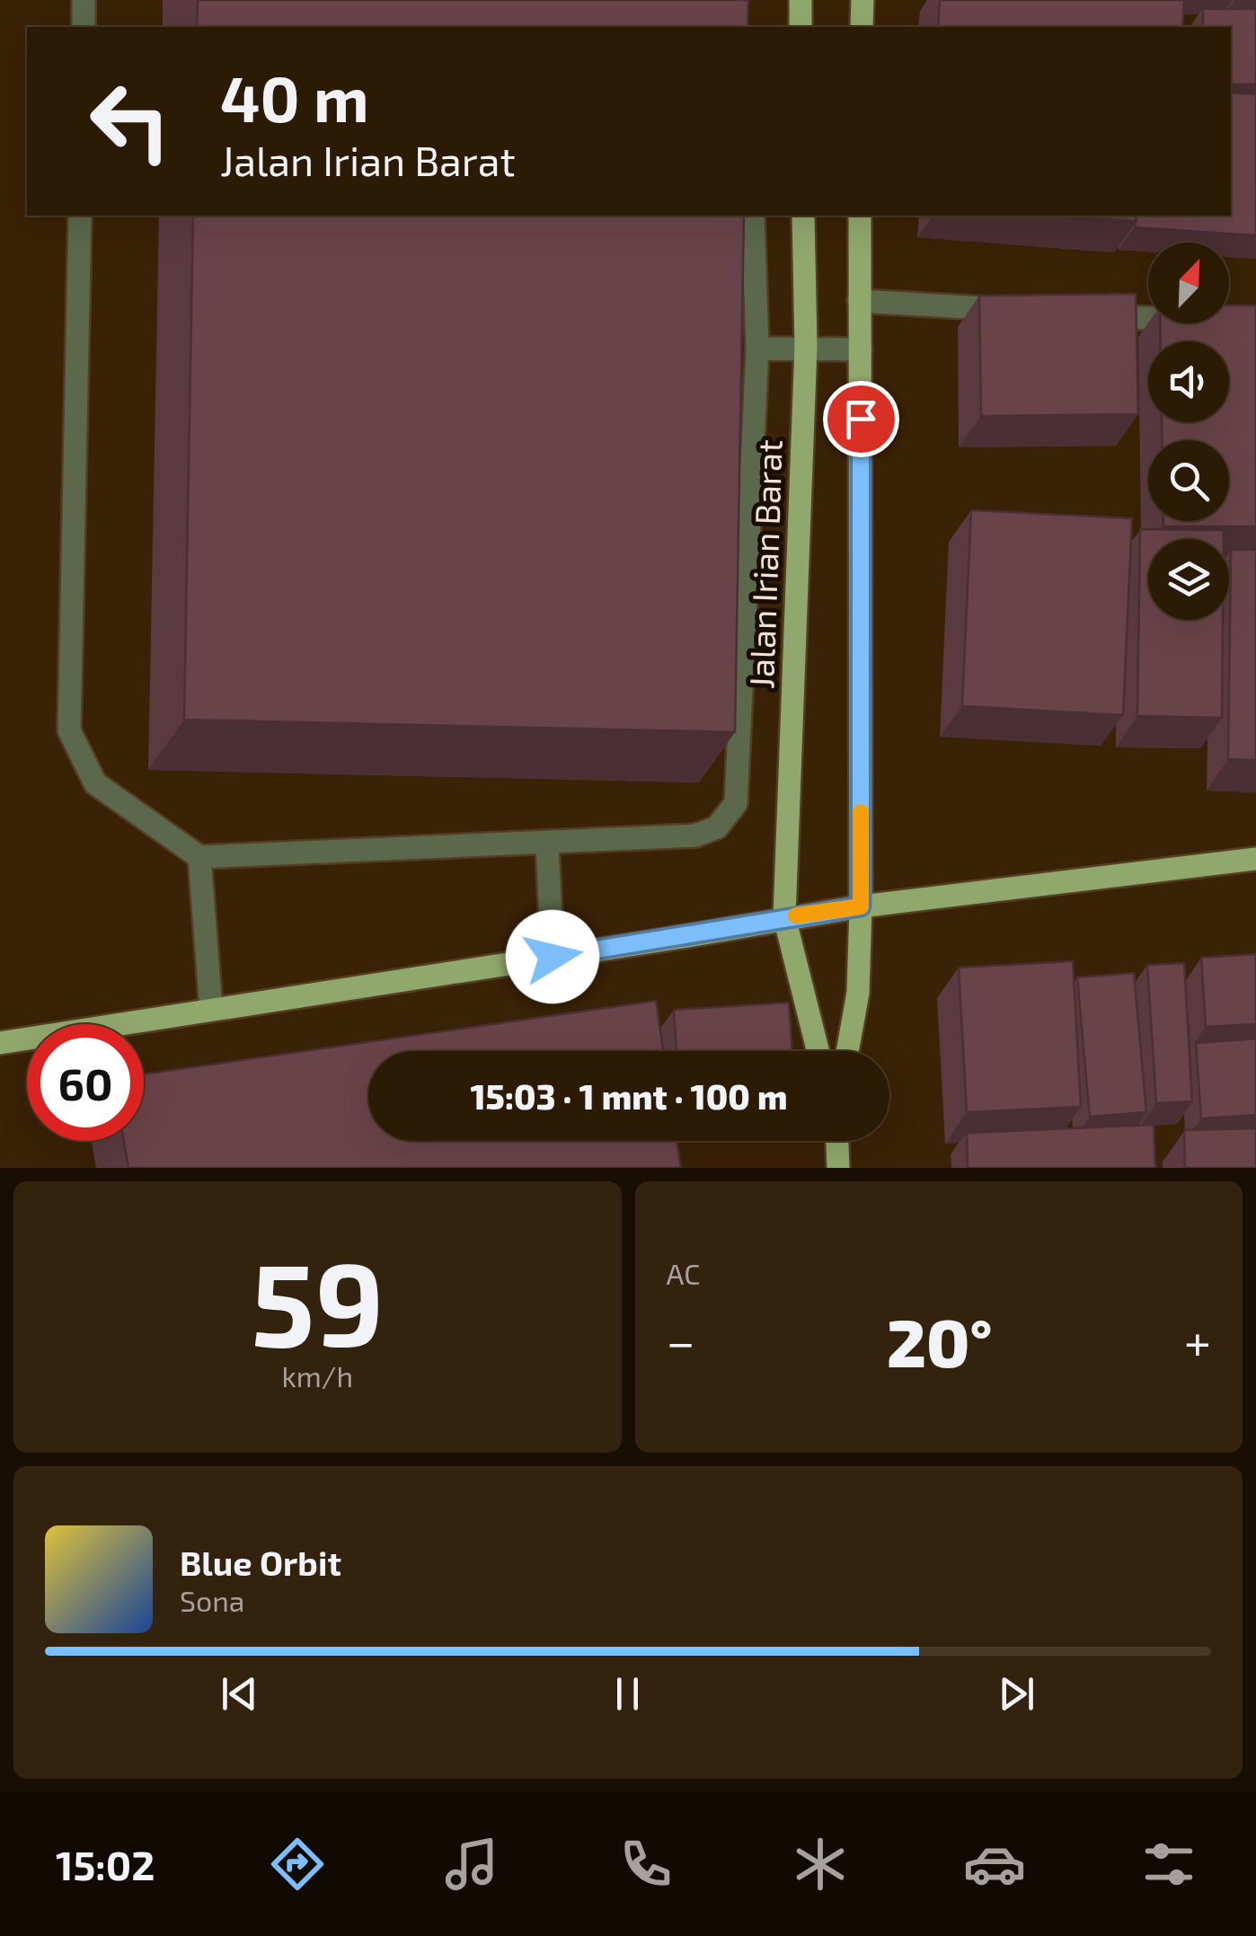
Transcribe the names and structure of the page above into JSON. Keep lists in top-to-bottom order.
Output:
{
  "streets": {
    "main road": ["Jalan Irian Barat"]
  },
  "north": "top right",
  "page": {
    "turn": ["40 m", "Jalan Irian Barat"],
    "limit": "60",
    "trip": "15:03 · 1 mnt · 100 m",
    "tile": [
      ["59", "km/h"],
      "AC"
    ],
    "heat": ["−", "20°", "+"],
    "song": ["Blue Orbit", "Sona"],
    "tabs": "15:02"
  }
}
